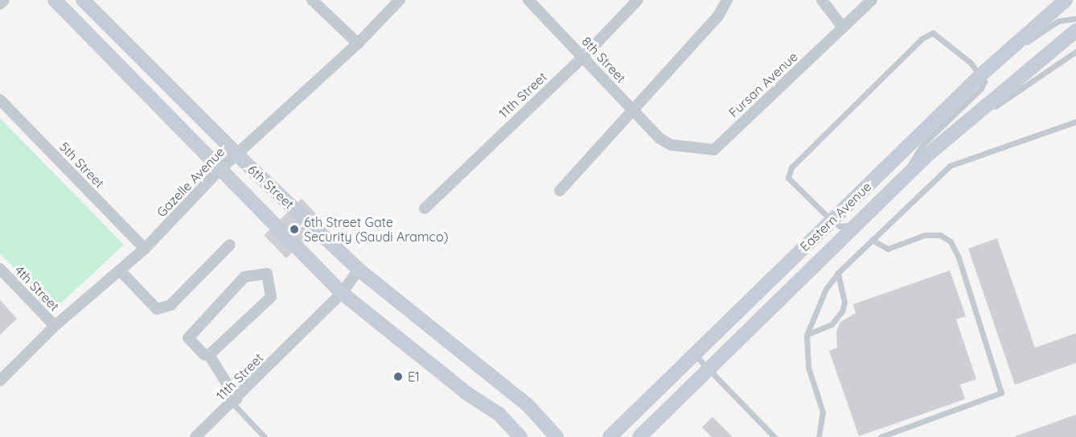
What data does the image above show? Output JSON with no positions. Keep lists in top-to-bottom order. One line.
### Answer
{"streets":{"main road":["6th Street","Eastern Avenue"],"street":["8th Street","Fursan Avenue","11th Street","5th Street","Gazelle Avenue","4th Street"]},"crossings":[["8th Street","Fursan Avenue"],["8th Street","11th Street"],["11th Street","6th Street"],["5th Street","Gazelle Avenue"],["Gazelle Avenue","6th Street"],["Gazelle Avenue","4th Street"]],"places":["6th Street Gate Security (Saudi Aramco)","E1"]}
